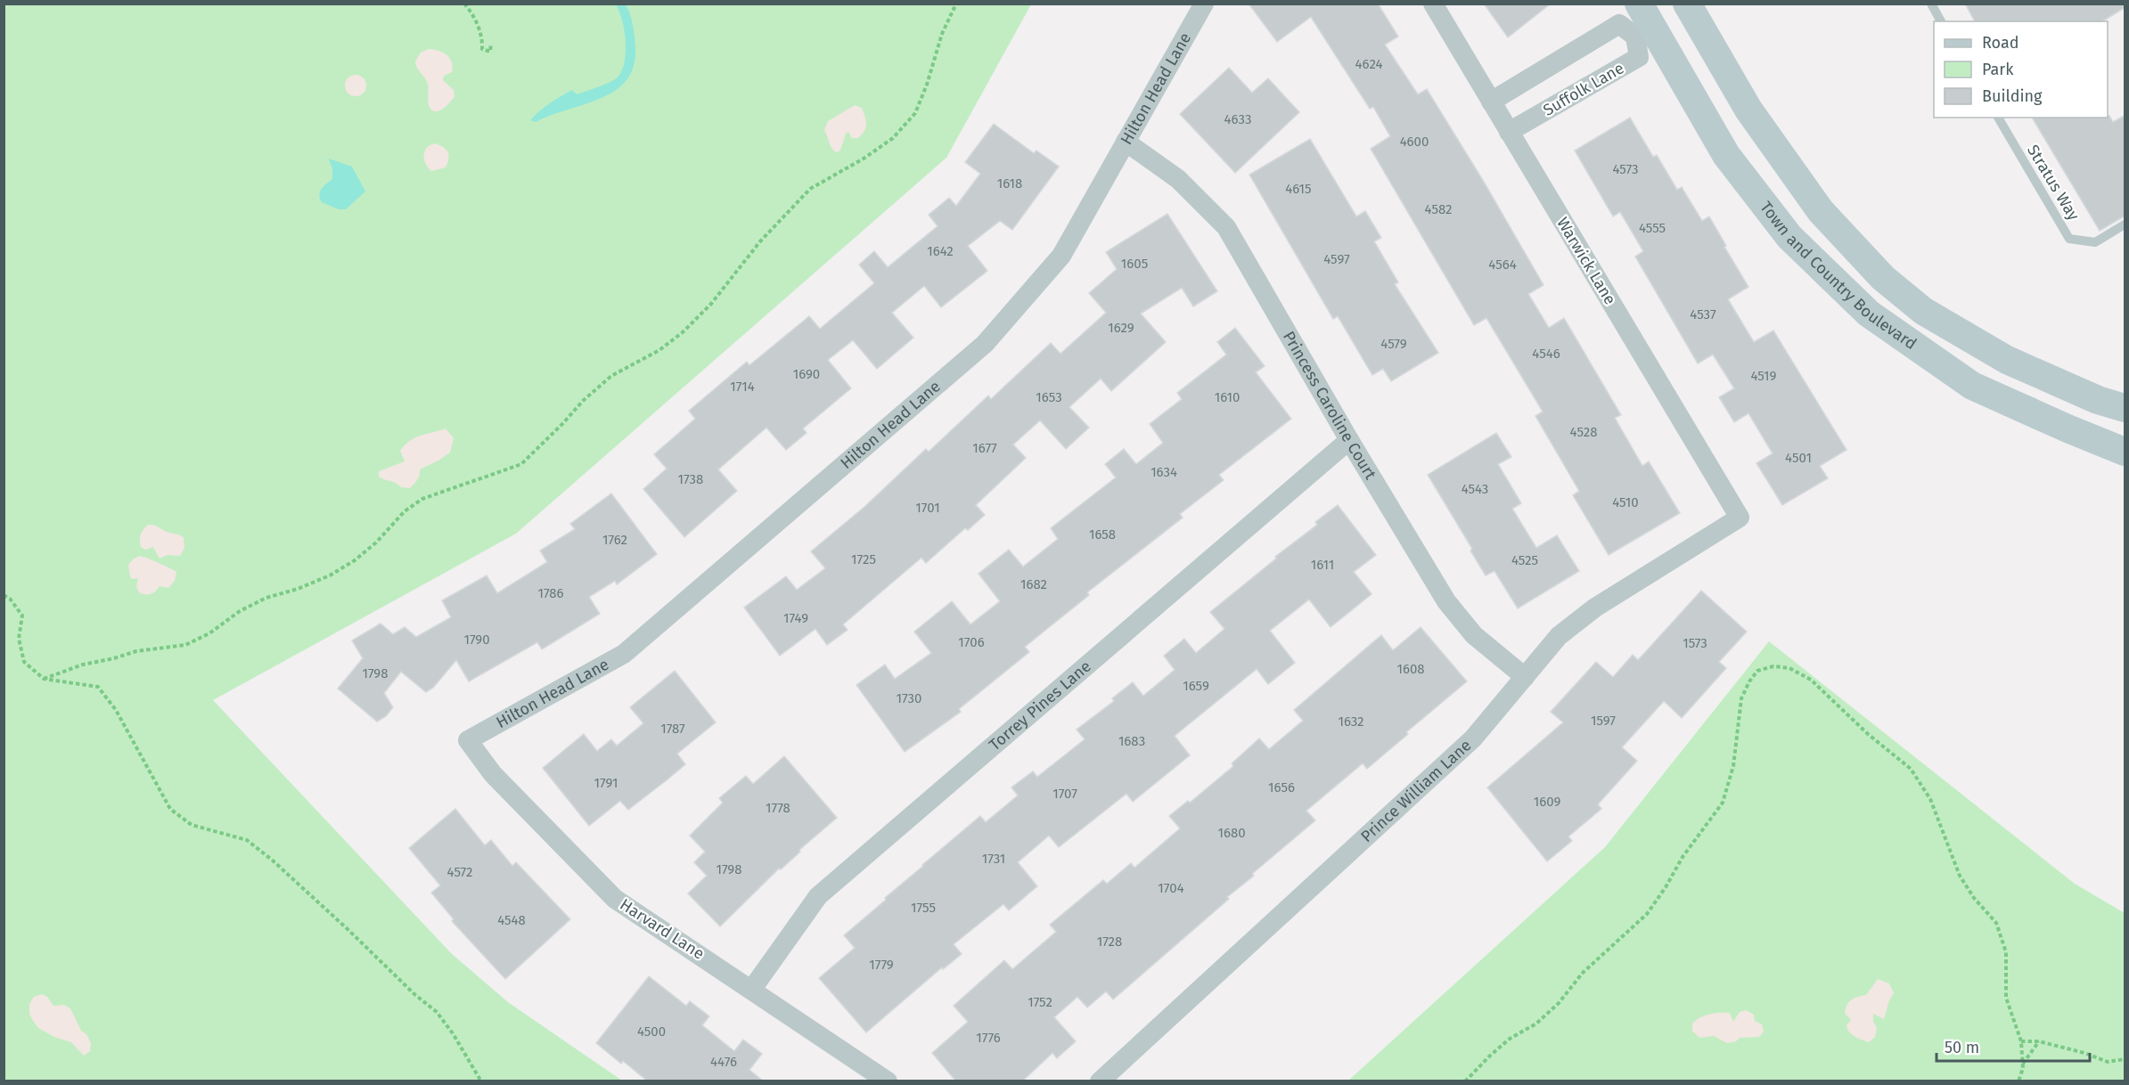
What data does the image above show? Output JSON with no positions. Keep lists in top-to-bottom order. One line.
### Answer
{"streets":{"main road":["Town and Country Boulevard"],"street":["Hilton Head Lane","Suffolk Lane","Warwick Lane","Princess Caroline Court","Torrey Pines Lane","Prince William Lane","Harvard Lane"],"lane":["Stratus Way"]},"crossings":[["Hilton Head Lane","Princess Caroline Court"],["Hilton Head Lane","Harvard Lane"],["Suffolk Lane","Warwick Lane"],["Suffolk Lane","Town and Country Boulevard"],["Warwick Lane","Prince William Lane"],["Princess Caroline Court","Torrey Pines Lane"],["Princess Caroline Court","Prince William Lane"],["Torrey Pines Lane","Harvard Lane"]],"house_numbers":["4624","4633","4600","4573","1618","4615","4582","4555","1642","4597","1605","4564","4537","1629","4579","4546","1690","4519","1714","1653","1610","4528","1677","4501","1634","1738","4543","4510","1701","1658","1762","1725","4525","1611","1682","1786","1749","1790","1706","1573","1608","1798","1659","1730","1597","1632","1787","1683","1791","1656","1707","1609","1778","1680","1731","1798","4572","1704","1755","4548","1728","1779","1752","4500","1776","4476"],"legend":["Road","Park","Building"],"scale_bar":"50 m"}
